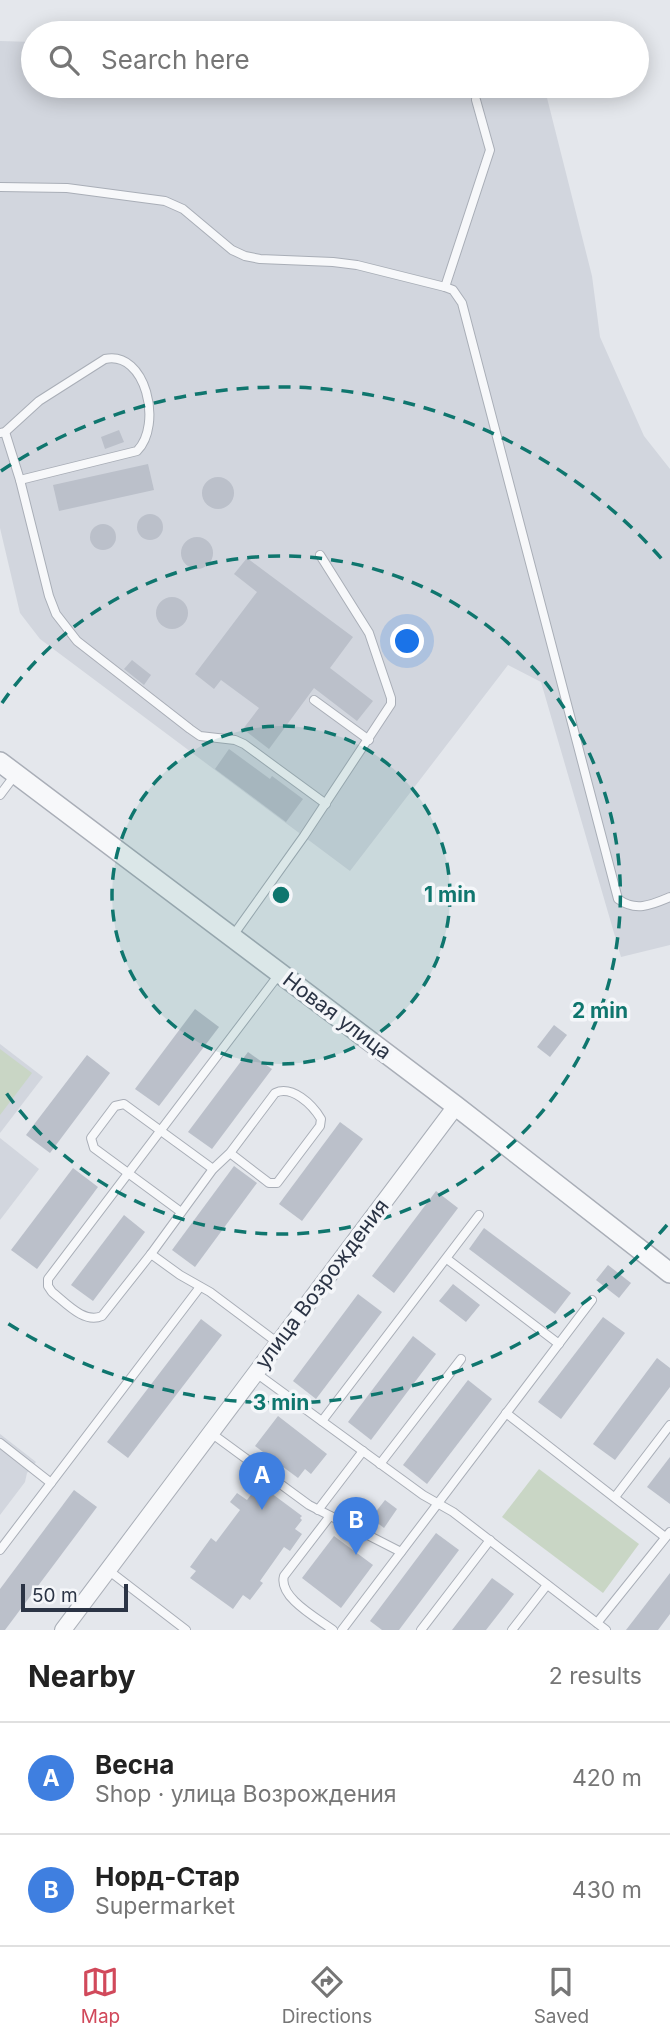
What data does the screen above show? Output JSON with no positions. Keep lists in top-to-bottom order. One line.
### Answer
{"streets":{"street":["Новая улица","улица Возрождения"]},"crossings":[["Новая улица","улица Возрождения"]],"scale_bar":"50 m","page":{"search":"Search here","pins":["A","B"],"scale":"50 m","heading":["Nearby","2 results"],"list":[{"mark":"A","name":"Весна","note":"Shop · улица Возрождения","value":"420 m"},{"mark":"B","name":"Норд-Стар","note":"Supermarket","value":"430 m"}],"nav":["Map","Directions","Saved"]},"rings":["1 min","2 min","3 min"]}
